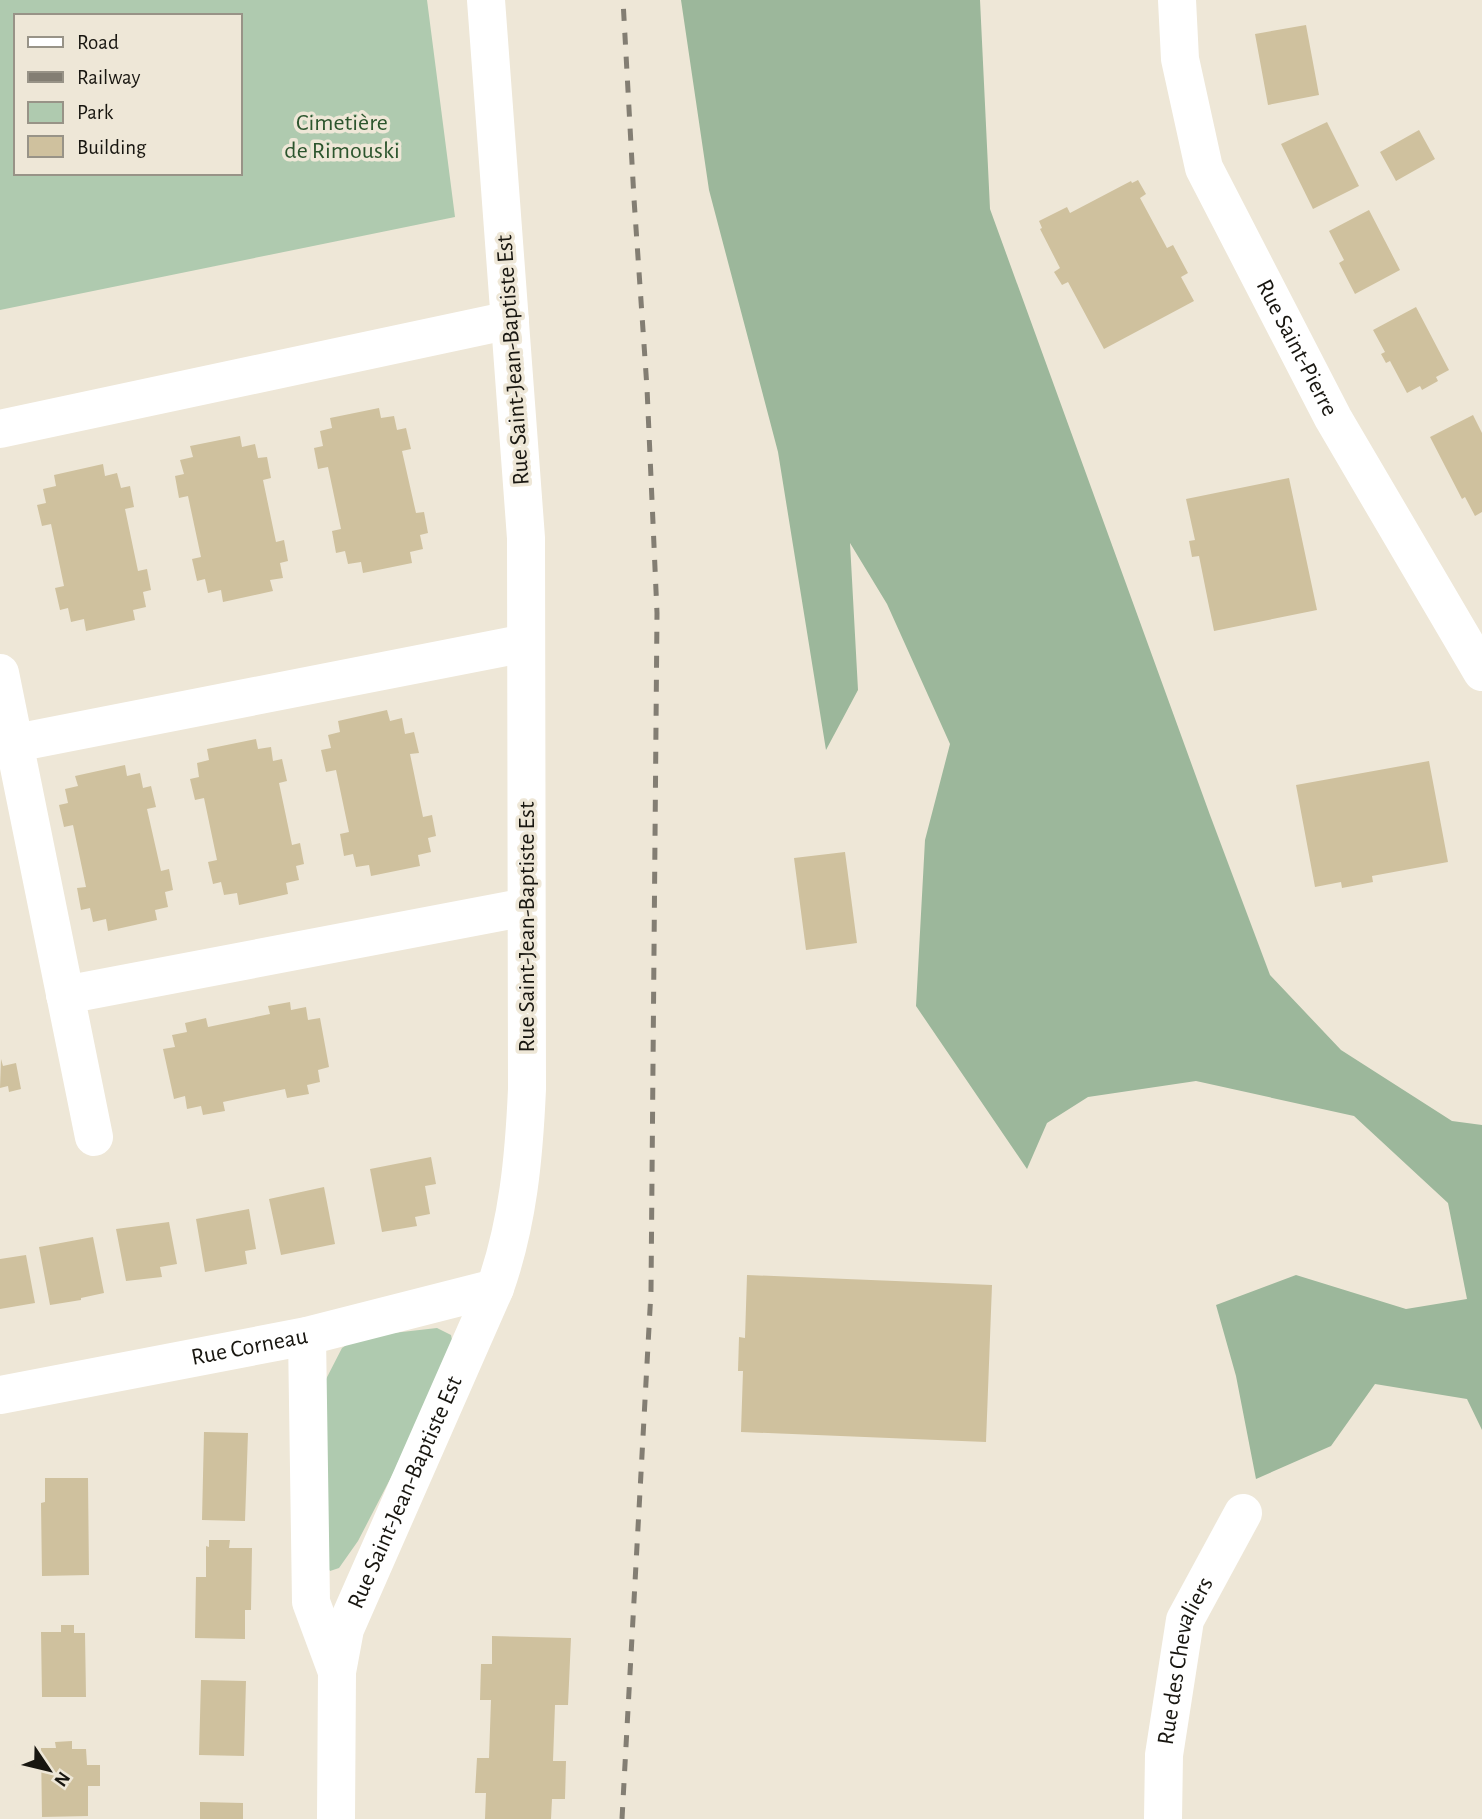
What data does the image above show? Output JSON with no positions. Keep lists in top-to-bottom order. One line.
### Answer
{"streets":{"street":["Rue Saint-Pierre","Rue Saint-Jean-Baptiste Est","Rue Corneau","Rue des Chevaliers"]},"crossings":[["Rue Saint-Jean-Baptiste Est","Rue Corneau"]],"parks":["Cimetière de Rimouski"],"legend":["Road","Railway","Park","Building"],"north":"bottom right"}
